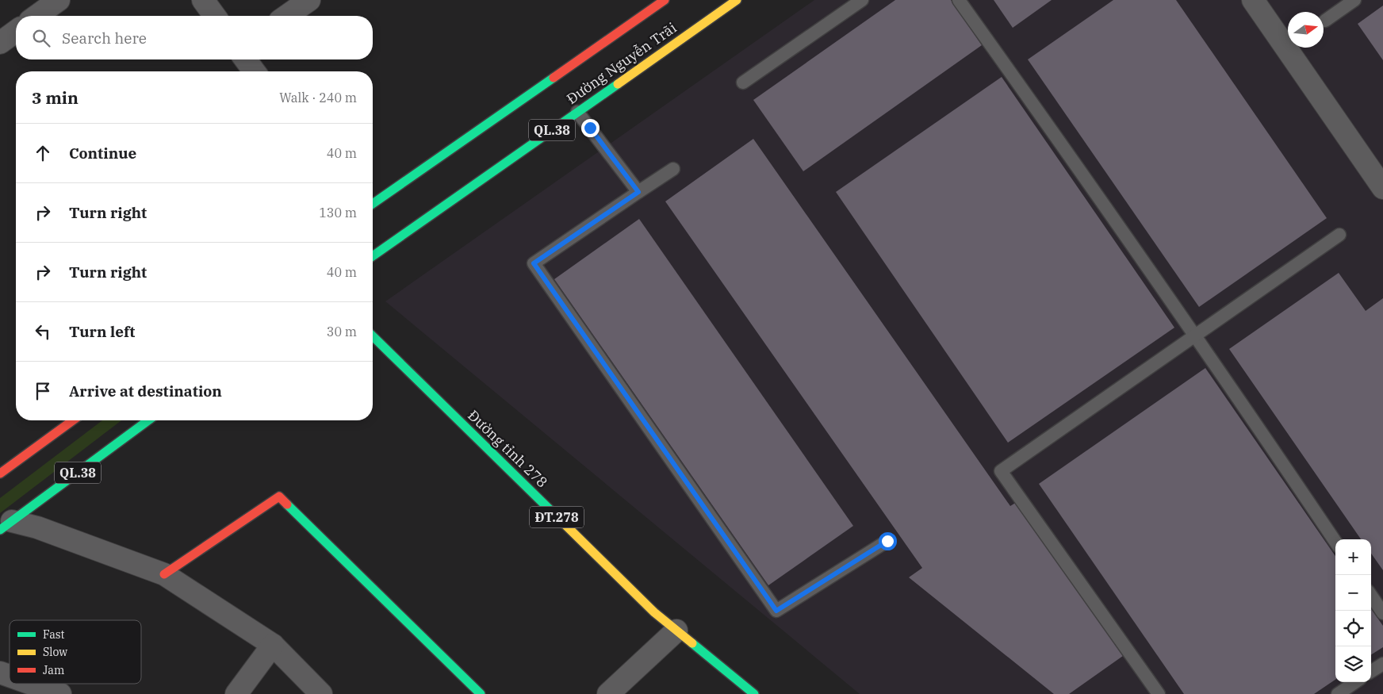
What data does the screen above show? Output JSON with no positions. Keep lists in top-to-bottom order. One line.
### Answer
{"streets":{"main road":["Đường Nguyễn Trãi","QL.38","Đường tỉnh 278","ĐT.278"]},"legend":["Fast","Slow","Jam"],"north":"right","page":{"search":"Search here","heading":["3 min","Walk · 240 m"],"list":[["Continue","40 m"],["Turn right","130 m"],["Turn right","40 m"],["Turn left","30 m"],"Arrive at destination"],"map_buttons":["+","−"]}}
